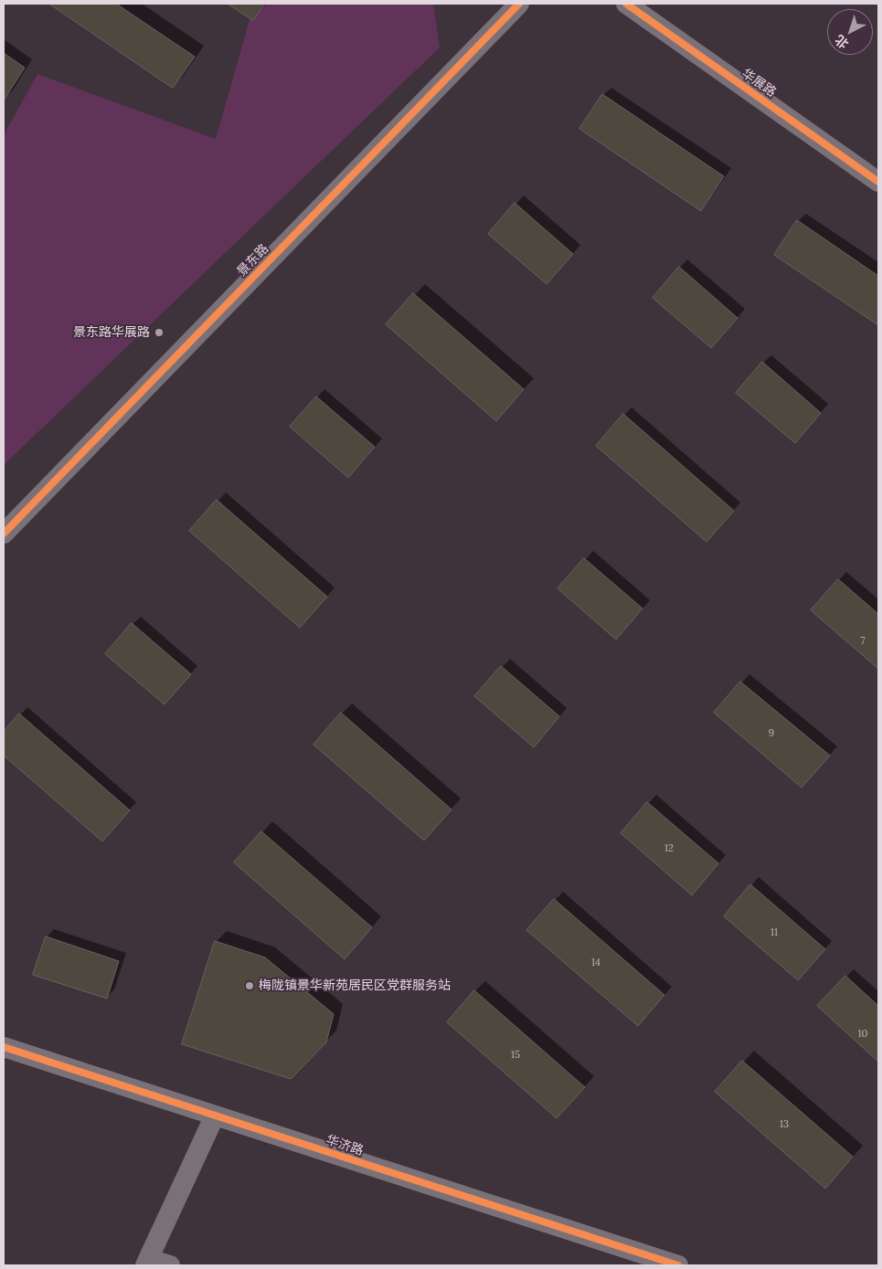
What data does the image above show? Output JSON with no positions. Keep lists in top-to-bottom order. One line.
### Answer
{"streets":{"street":["华展路","景东路","华济路"]},"places":["景东路华展路","梅陇镇景华新苑居民区党群服务站"],"house_numbers":["7","9","12","11","14","10","15","13"],"north":"bottom left"}
